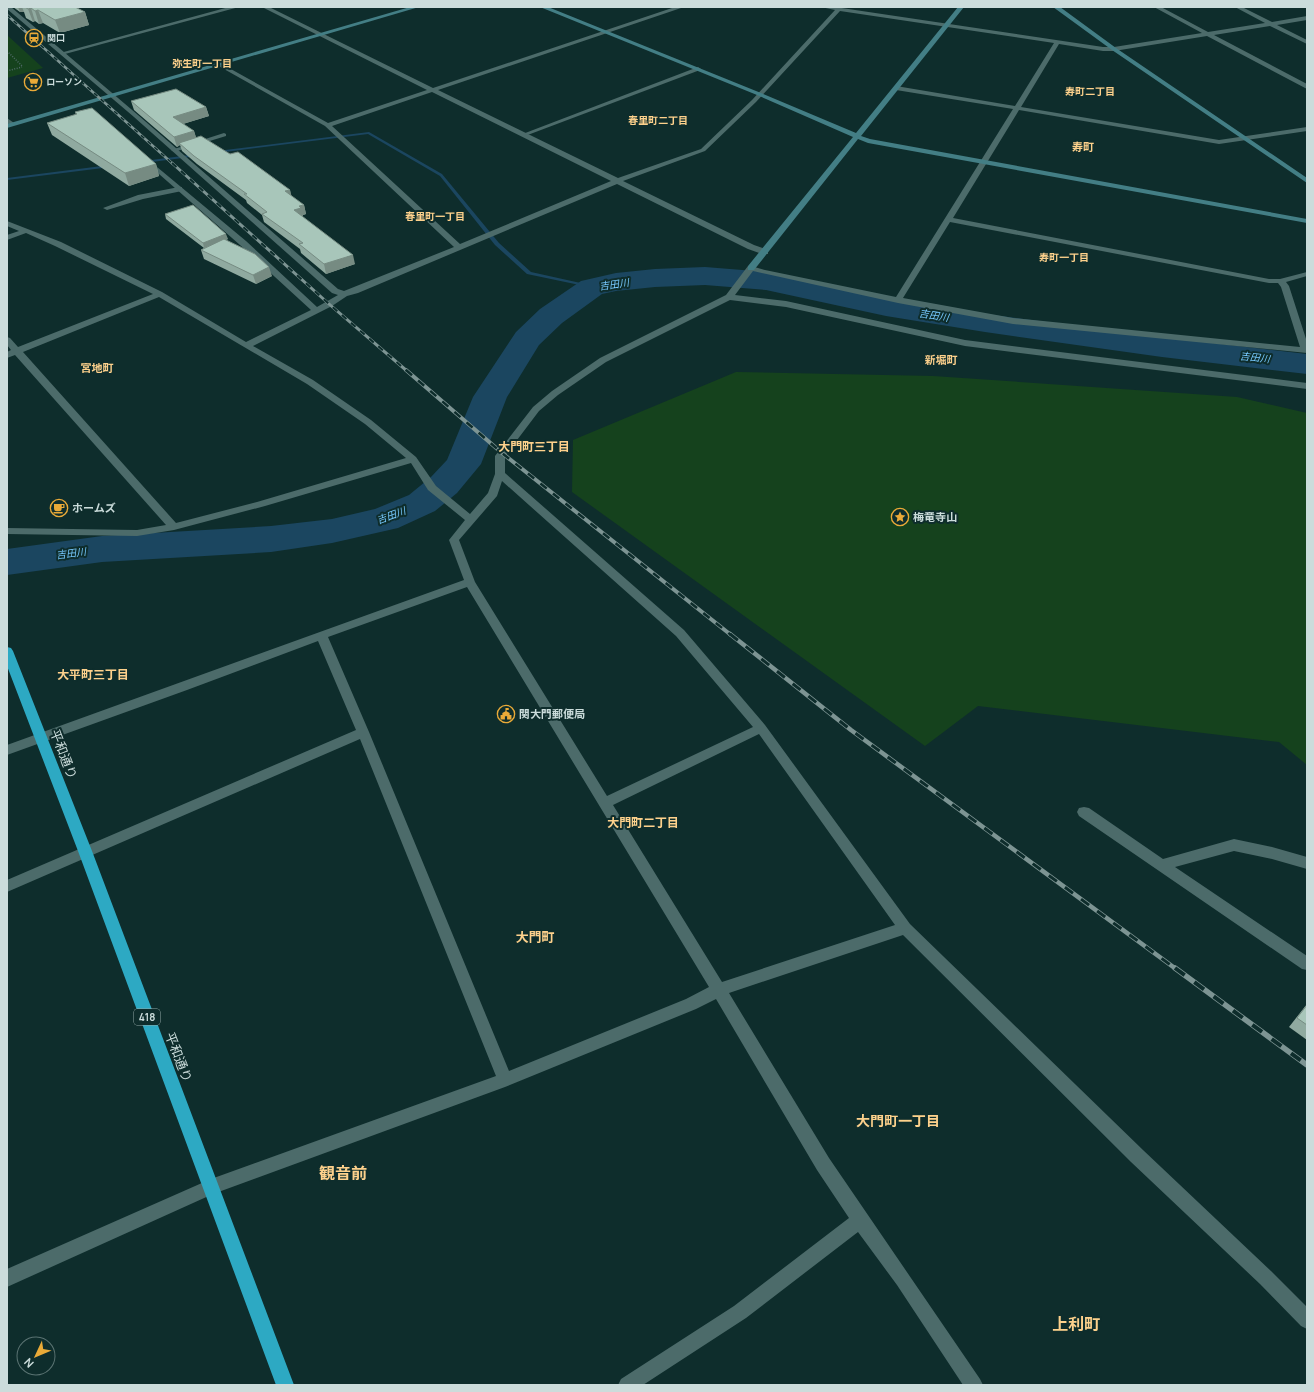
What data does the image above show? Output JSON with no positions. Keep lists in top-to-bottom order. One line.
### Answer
{"streets":{"highway":["平和通り","418"]},"districts":["弥生町一丁目","寿町二丁目","春里町二丁目","寿町","春里町一丁目","寿町一丁目","新堀町","宮地町","大門町三丁目","大平町三丁目","大門町二丁目","大門町","大門町一丁目","観音前","上利町"],"water":["吉田川"],"places":{"station":["関口"],"supermarket":["ローソン"],"cafe":["ホームズ"],"place":["梅竜寺山"],"public building":["関大門郵便局"]},"north":"bottom left"}
